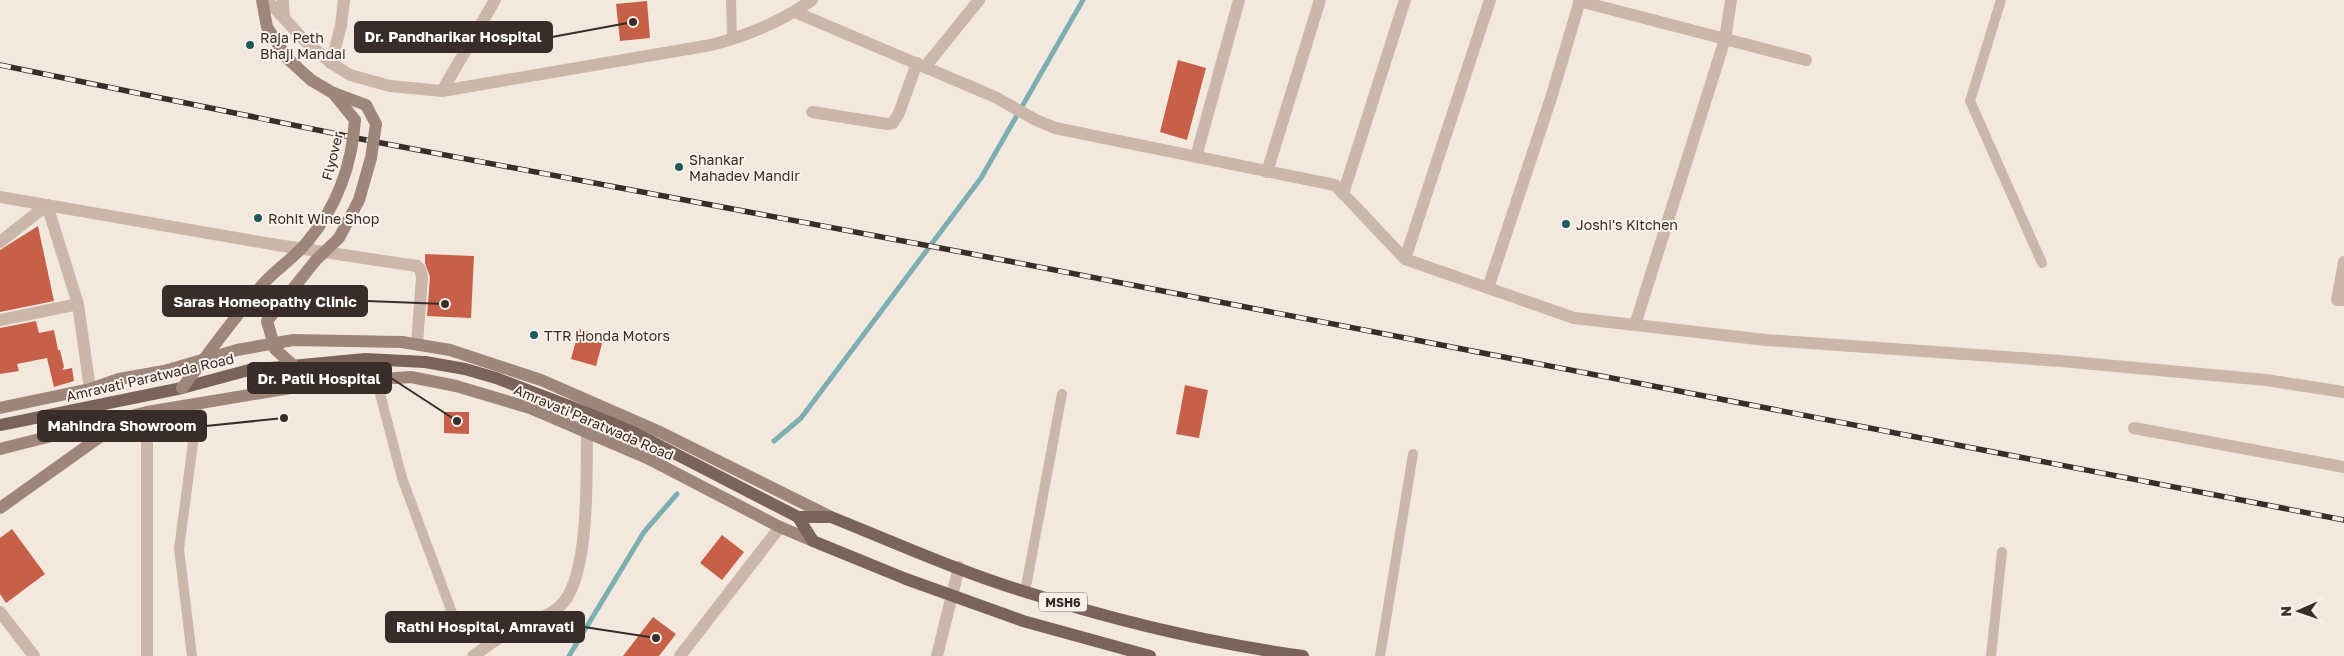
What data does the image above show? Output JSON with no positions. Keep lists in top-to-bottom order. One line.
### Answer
{"streets":{"main road":["Flyover","Amravati Paratwada Road","MSH6"]},"crossings":[["Flyover","Amravati Paratwada Road"],["Amravati Paratwada Road","MSH6"]],"places":["Dr. Pandharikar Hospital","Raja Peth Bhaji Mandai","Shankar Mahadev Mandir","Rohit Wine Shop","Joshi's Kitchen","Saras Homeopathy Clinic","TTR Honda Motors","Mahindra Showroom","Dr. Patil Hospital","Rathi Hospital, Amravati"],"north":"left"}
